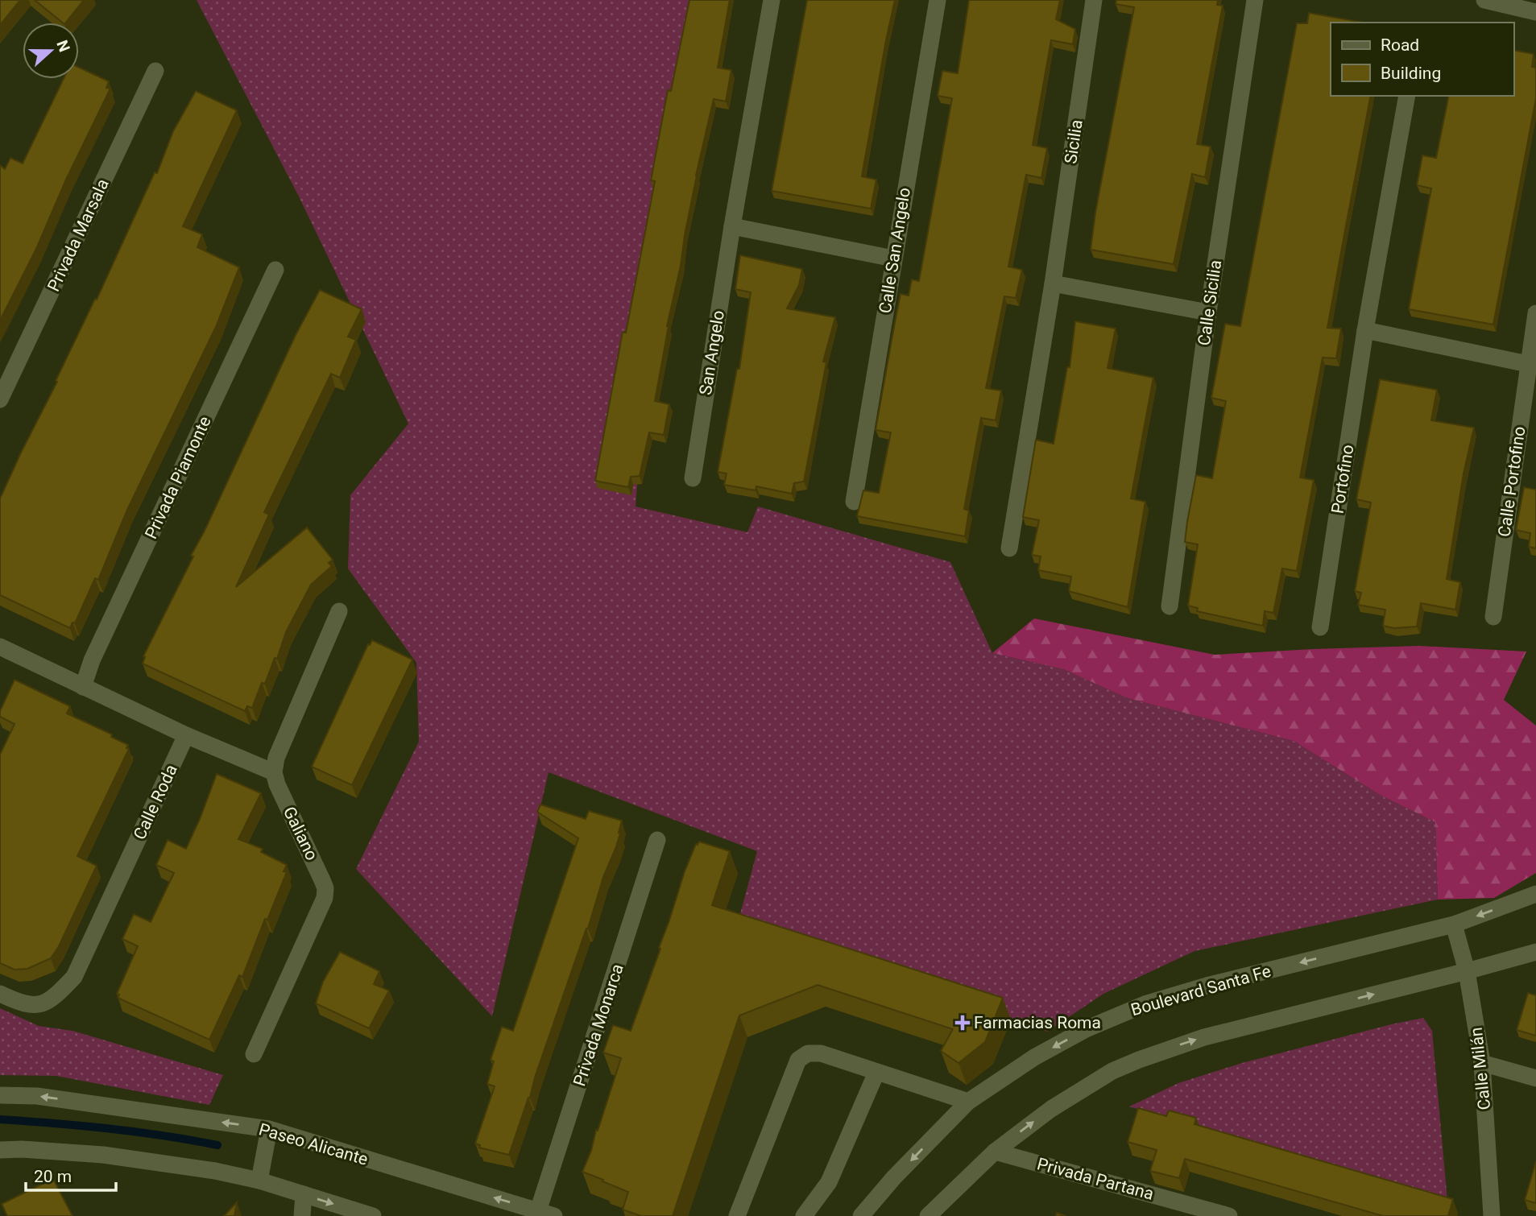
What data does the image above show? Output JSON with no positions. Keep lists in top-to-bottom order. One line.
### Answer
{"streets":{"street":["Sicilia","Privada Marsala","Calle San Angelo","Calle Sicilia","San Angelo","Privada Piamonte","Portofino","Calle Portofino","Calle Roda","Galiano","Boulevard Santa Fe","Privada Monarca","Calle Milán","Paseo Alicante","Privada Partana"]},"crossings":[["Boulevard Santa Fe","Calle Milán"],["Privada Monarca","Paseo Alicante"]],"places":{"health":["Farmacias Roma"]},"legend":["Road","Building"],"scale_bar":"20 m","north":"right"}
